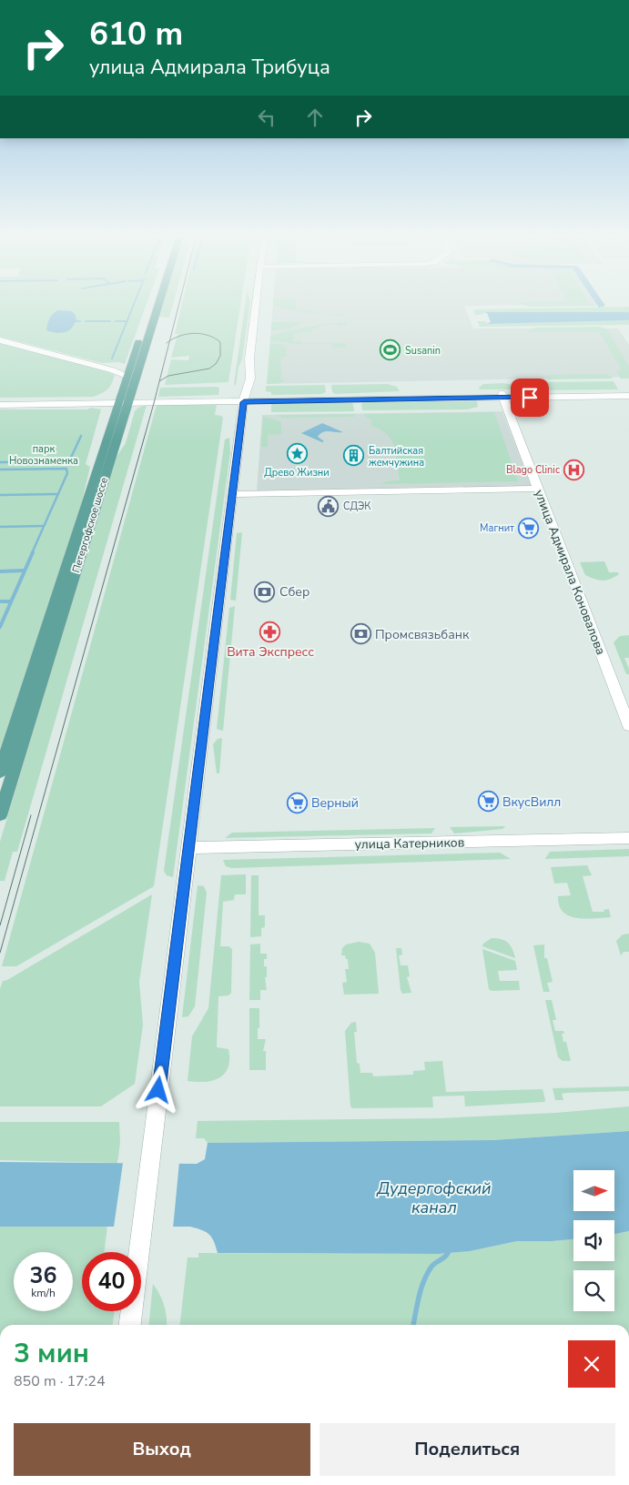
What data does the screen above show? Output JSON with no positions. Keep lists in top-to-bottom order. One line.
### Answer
{"streets":{"main road":["Петергофское шоссе"],"street":["улица Адмирала Коновалова","улица Катерников"]},"water":["Дудергофский канал"],"parks":["парк Новознаменка"],"places":{"sports":["Susanin"],"place":["Древо Жизни"],"building":["Балтийская жемчужина"],"hospital":["Blago Clinic"],"public building":["СДЭК"],"supermarket":["Магнит","ВкусВилл","Верный"],"bank":["Сбер","Промсвязьбанк"],"pharmacy":["Вита Экспресс"]},"north":"right","page":{"turn":["610 m","улица Адмирала Трибуца"],"speed":"36 km/h","limit":"40","heading":["3 мин","850 m · 17:24"],"buttons":["Выход","Поделиться"]}}
